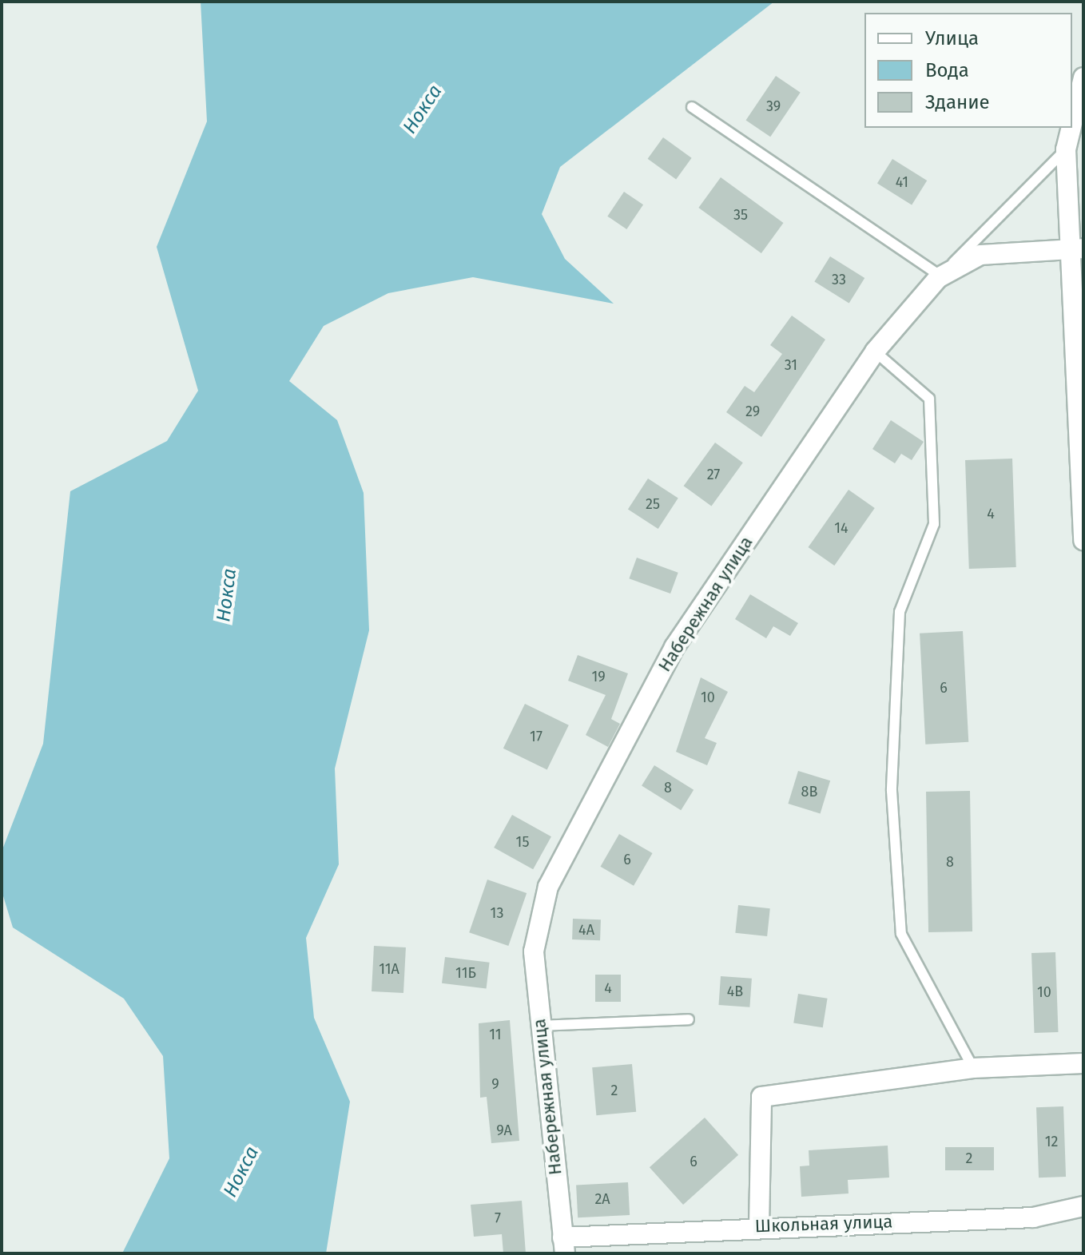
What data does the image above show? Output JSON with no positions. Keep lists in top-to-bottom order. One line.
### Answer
{"streets":{"street":["Набережная улица","Школьная улица"]},"crossings":[["Набережная улица","Школьная улица"]],"water":["Нокса"],"house_numbers":["39","41","35","33","31","29","27","25","4","14","19","6","10","17","8","8В","15","6","8","13","4А","11А","11Б","4","4В","10","11","9","2","9А","12","2","6","2А","7"],"legend":["Улица","Вода","Здание"]}
